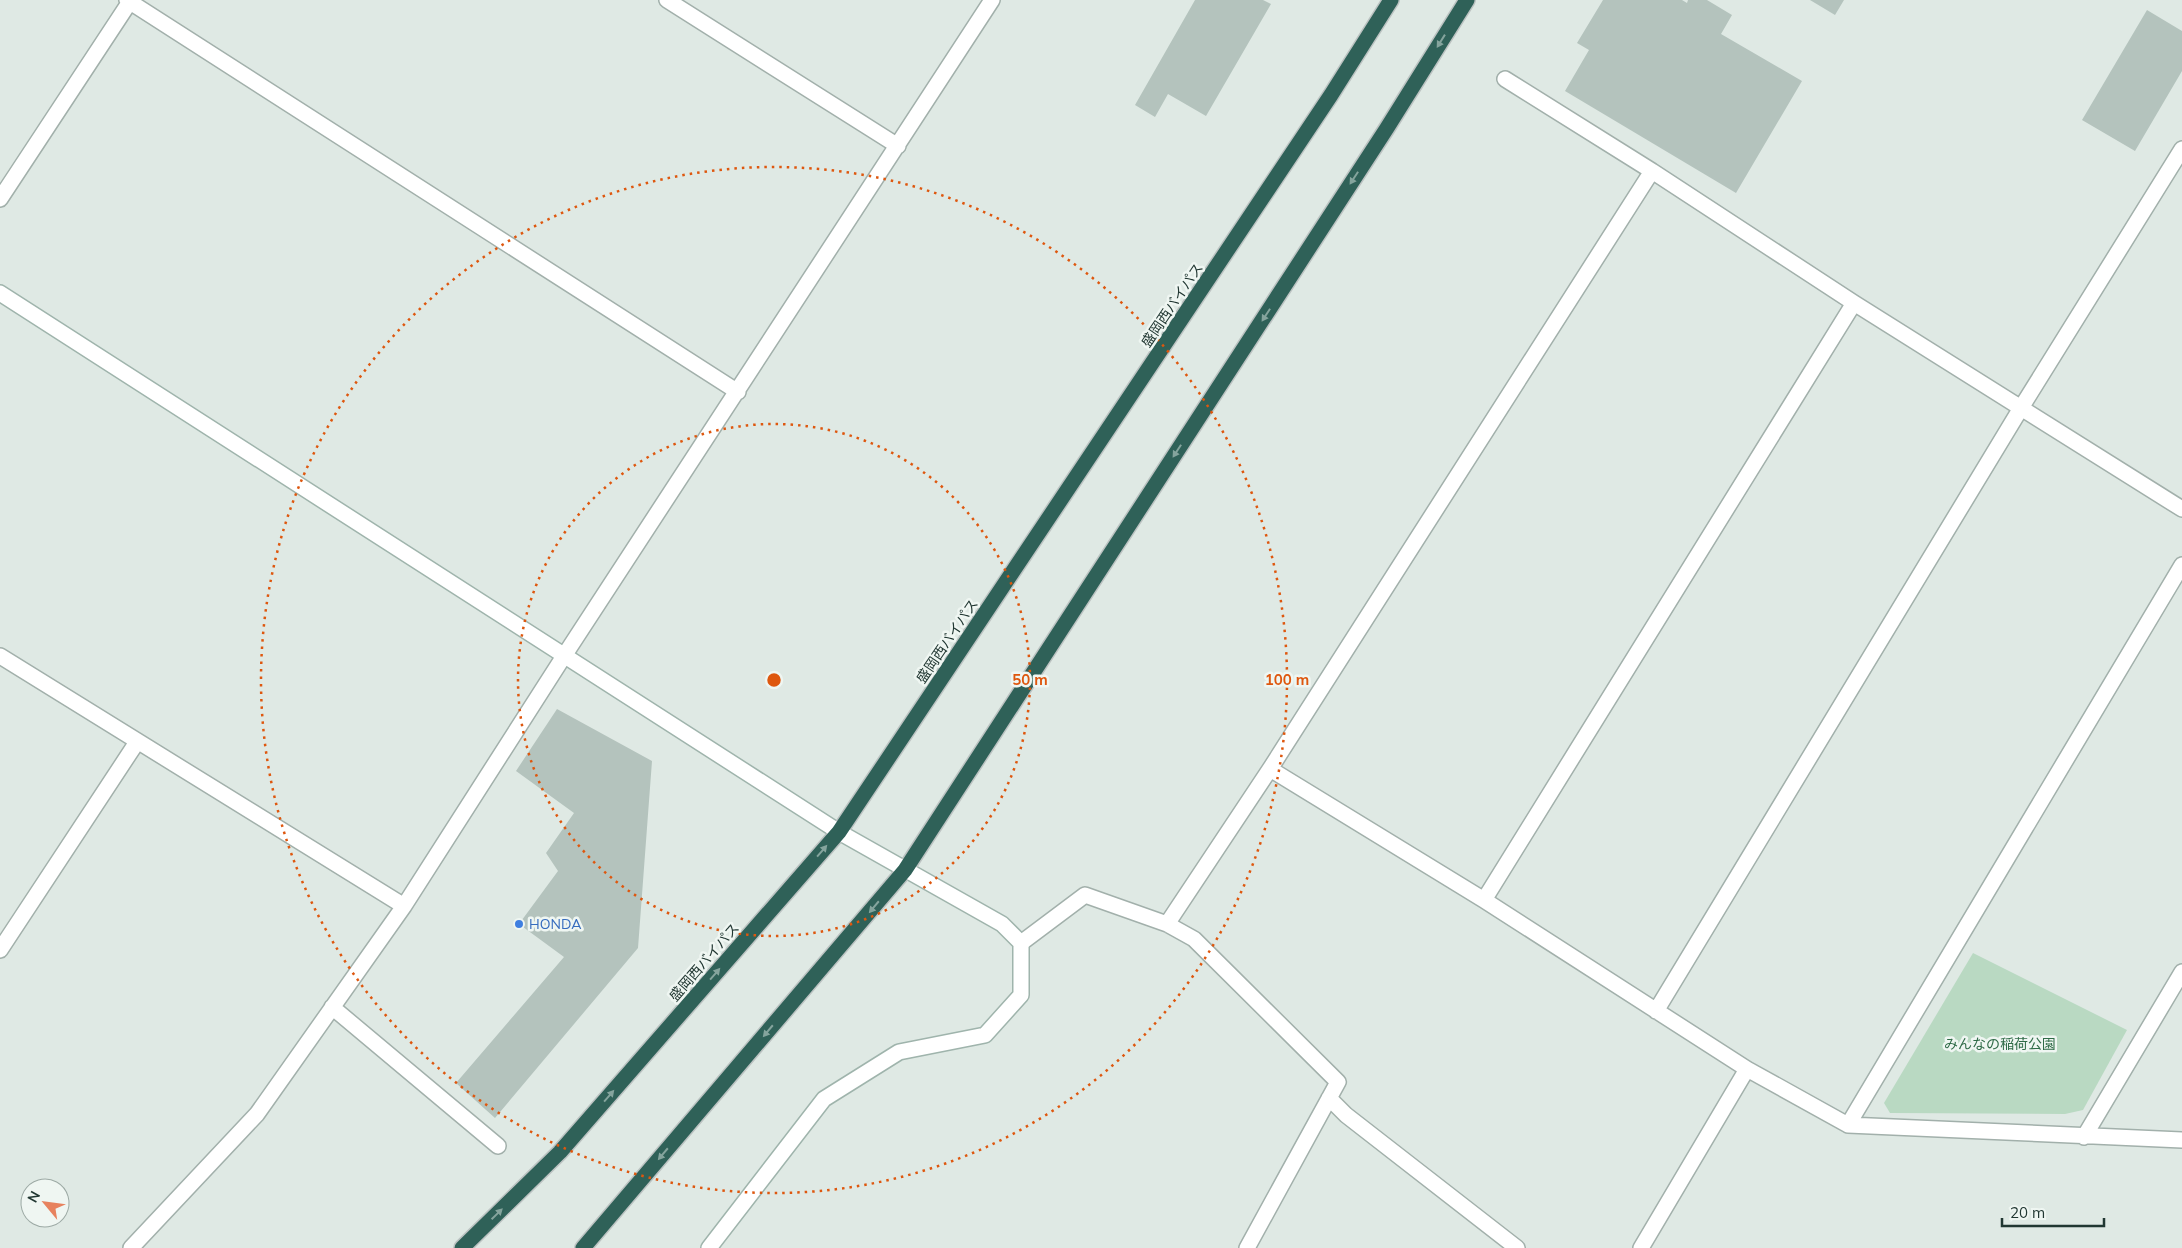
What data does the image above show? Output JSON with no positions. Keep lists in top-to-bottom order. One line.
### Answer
{"streets":{"highway":["盛岡西バイパス"]},"parks":["みんなの稲荷公園"],"places":["HONDA"],"scale_bar":"20 m","north":"top left","rings":["50 m","100 m"]}
